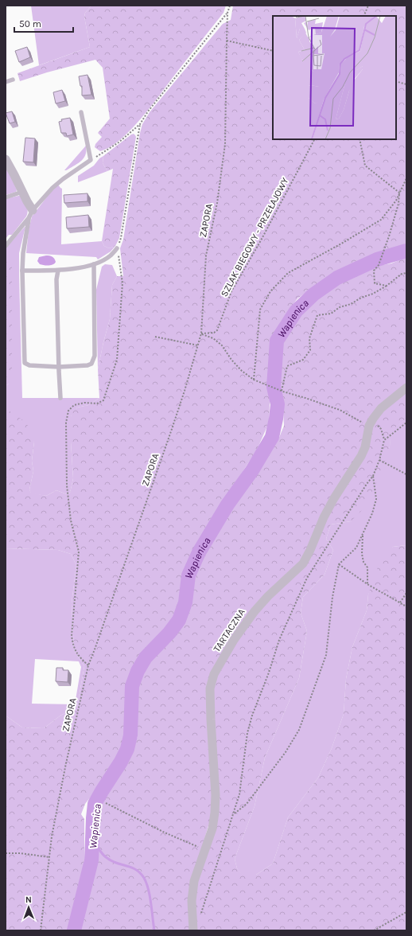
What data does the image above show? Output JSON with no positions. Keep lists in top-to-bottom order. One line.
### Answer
{"streets":{"street":["TARTACZNA"],"path":["ZAPORA","SZLAK BIEGOWY - PRZEŁAJOWY"]},"crossings":[["ZAPORA","SZLAK BIEGOWY - PRZEŁAJOWY"]],"water":["Wapienica"],"scale_bar":"50 m","north":"top"}
